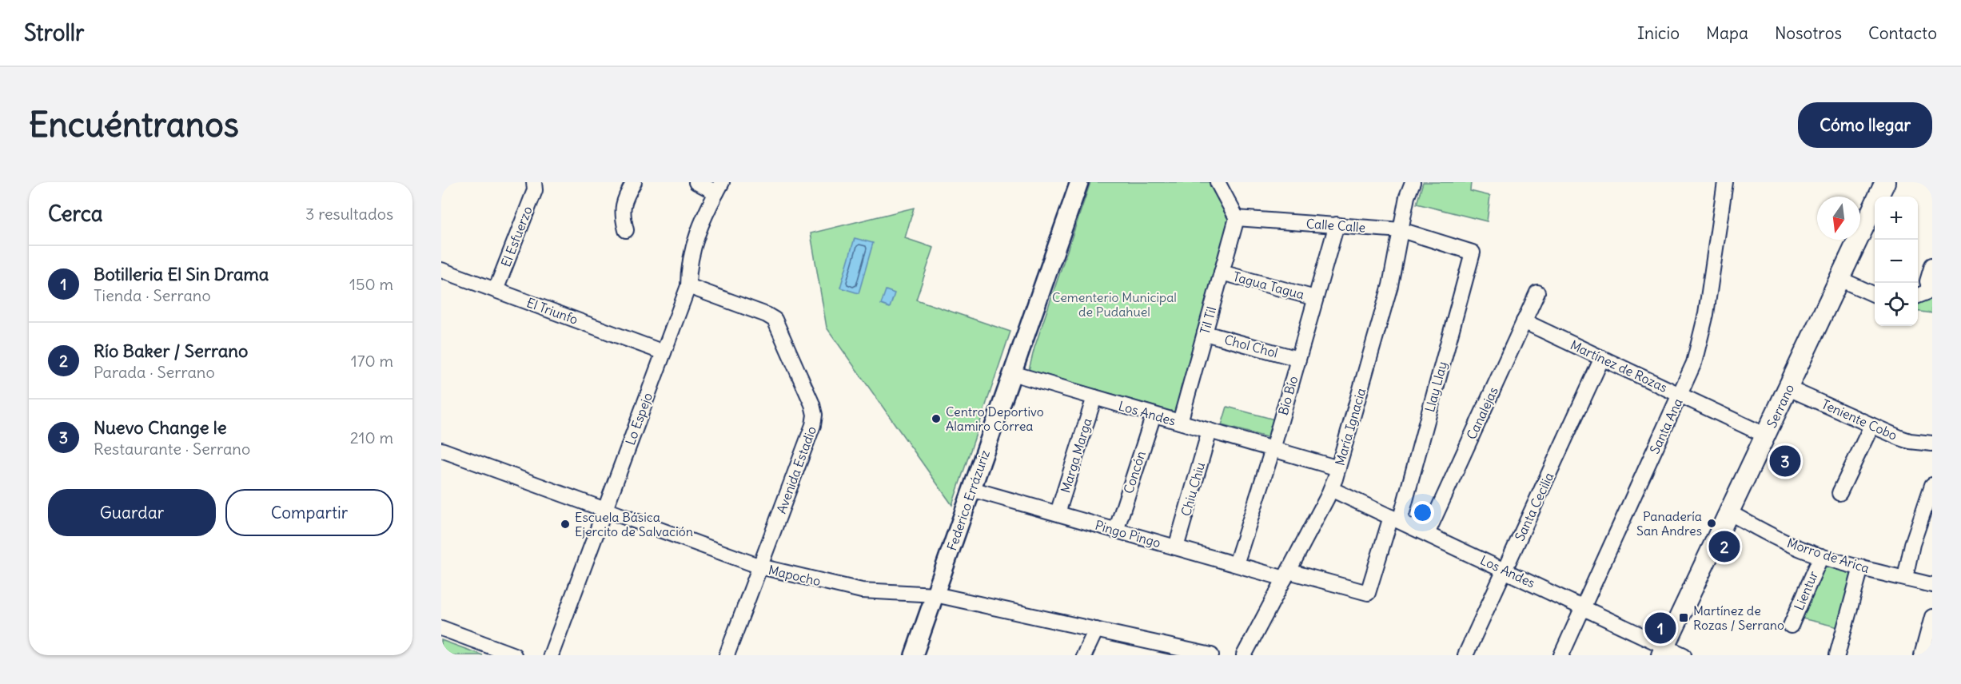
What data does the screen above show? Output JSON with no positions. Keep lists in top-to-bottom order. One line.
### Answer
{"streets":{"main road":["Serrano"],"street":["Calle Calle","El Esfuerzo","Tagua Tagua","El Triunfo","Til Til","Chol Chol","Martínez de Rozas","Llay Llay","Bío Bío","Los Andes","Canalejas","Lo Espejo","Teniente Cobo","Santa Ana","María Ignacia","Marga Marga","Avenida Estadio","Concón","Chiu Chiu","Federico Errázuriz","Santa Cecilia","Pingo Pingo","Morro de Arica","Mapocho","Lientur"]},"crossings":[["Calle Calle","Til Til"],["Calle Calle","Llay Llay"],["Calle Calle","Bío Bío"],["Calle Calle","María Ignacia"],["El Esfuerzo","El Triunfo"],["Tagua Tagua","Til Til"],["Tagua Tagua","Bío Bío"],["El Triunfo","Lo Espejo"],["Til Til","Chol Chol"],["Til Til","Los Andes"],["Chol Chol","Bío Bío"],["Martínez de Rozas","Serrano"],["Martínez de Rozas","Canalejas"],["Martínez de Rozas","Santa Ana"],["Martínez de Rozas","Santa Cecilia"],["Llay Llay","Los Andes"],["Llay Llay","Pingo Pingo"],["Bío Bío","Los Andes"],["Bío Bío","Pingo Pingo"],["Serrano","Los Andes"],["Serrano","Teniente Cobo"],["Serrano","Morro de Arica"],["Los Andes","Canalejas"],["Los Andes","Santa Ana"],["Los Andes","María Ignacia"],["Los Andes","Marga Marga"],["Los Andes","Concón"],["Los Andes","Chiu Chiu"],["Los Andes","Federico Errázuriz"],["Los Andes","Santa Cecilia"],["Lo Espejo","Avenida Estadio"],["Lo Espejo","Mapocho"],["María Ignacia","Pingo Pingo"],["Marga Marga","Pingo Pingo"],["Avenida Estadio","Mapocho"],["Concón","Pingo Pingo"],["Chiu Chiu","Pingo Pingo"],["Federico Errázuriz","Pingo Pingo"],["Federico Errázuriz","Mapocho"],["Morro de Arica","Lientur"]],"parks":["Cementerio Municipal de Pudahuel"],"places":{"other":["Centro Deportivo Alamiro Correa","Panadería San Andres","Escuela Básica Ejercito de Salvación"],"transit":["Martínez de Rozas / Serrano"]},"north":"bottom","page":{"header":"Strollr","nav":["Inicio","Mapa","Nosotros","Contacto"],"buttons":["Cómo llegar",["Guardar","Compartir"]],"title":"Encuéntranos","heading":["Cerca","3 resultados"],"map_buttons":["+","−"],"list":[{"mark":"1","name":"Botilleria El Sin Drama","note":"Tienda · Serrano","value":"150 m"},{"mark":"2","name":"Río Baker / Serrano","note":"Parada · Serrano","value":"170 m"},{"mark":"3","name":"Nuevo Change le","note":"Restaurante · Serrano","value":"210 m"}],"pins":["3","2","1"]}}
